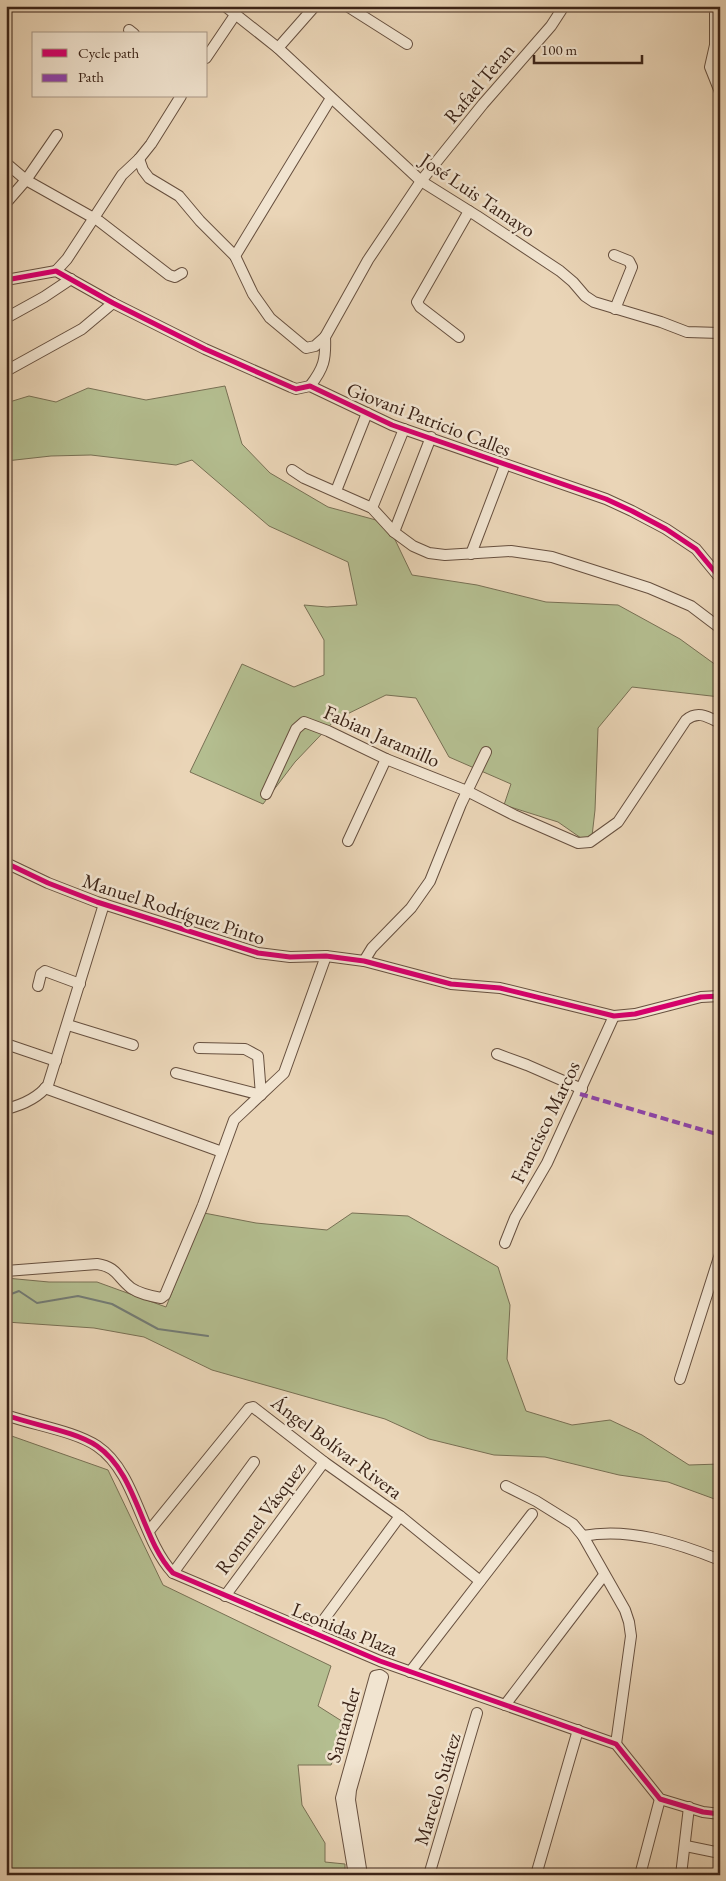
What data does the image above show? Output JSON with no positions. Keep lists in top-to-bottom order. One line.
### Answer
{"streets":{"street":["Rafael Teran","José Luis Tamayo","Giovani Patricio Calles","Fabian Jaramillo","Manuel Rodríguez Pinto","Francisco Marcos","Ángel Bolívar Rivera","Rommel Vásquez","Leonidas Plaza","Santander","Marcelo Suárez"]},"crossings":[["Rafael Teran","José Luis Tamayo"],["Manuel Rodríguez Pinto","Francisco Marcos"],["Ángel Bolívar Rivera","Rommel Vásquez"],["Rommel Vásquez","Leonidas Plaza"]],"legend":["Cycle path","Path"],"scale_bar":"100 m"}
